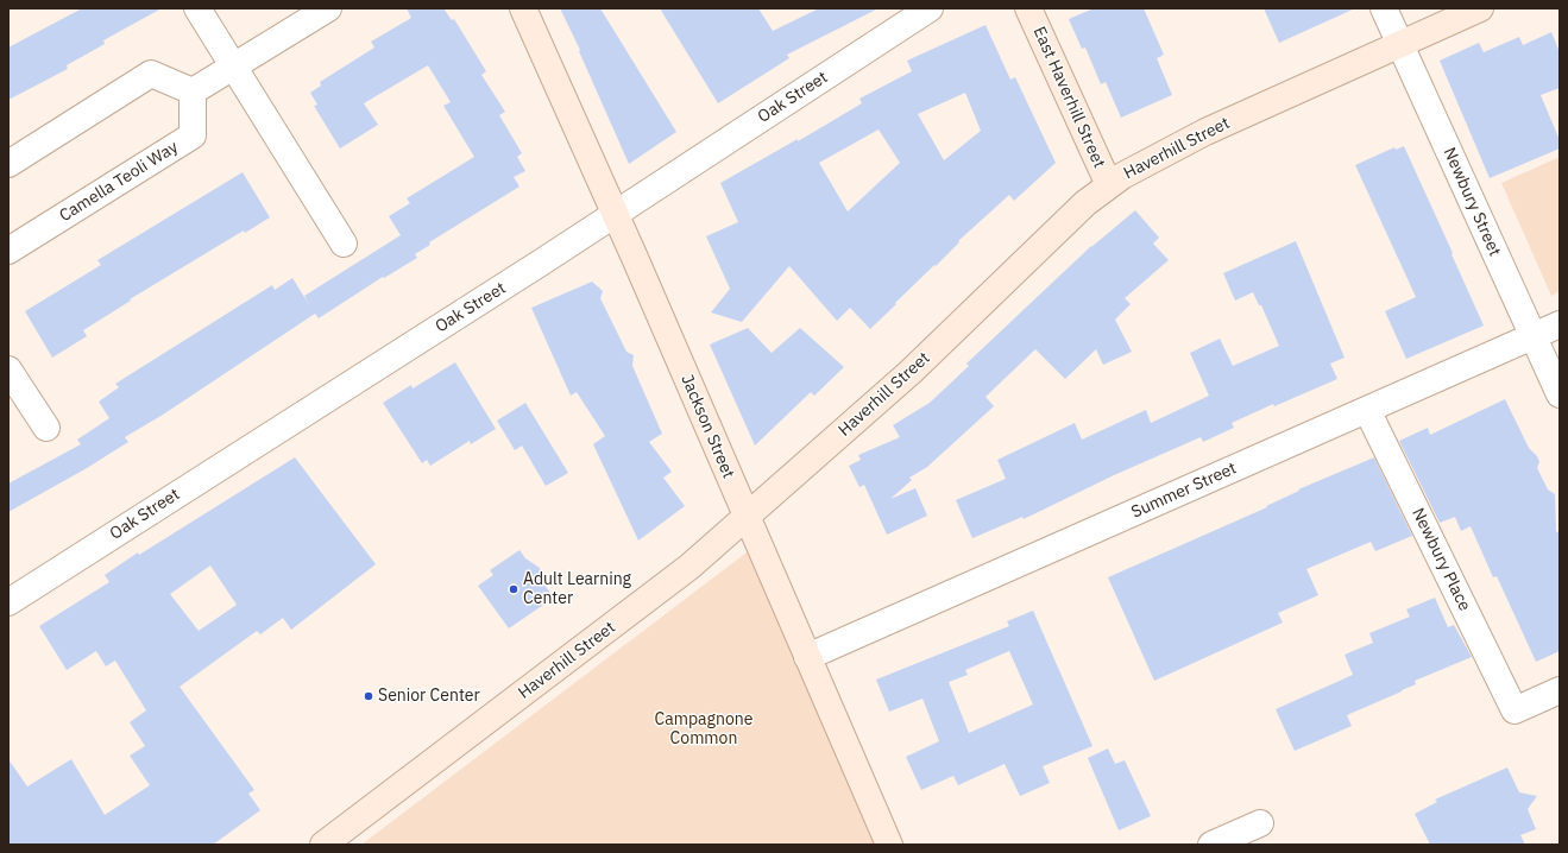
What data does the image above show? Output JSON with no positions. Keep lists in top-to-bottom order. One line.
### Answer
{"streets":{"main road":["East Haverhill Street","Haverhill Street","Jackson Street"],"street":["Oak Street","Camella Teoli Way","Newbury Street","Summer Street","Newbury Place"]},"crossings":[["Oak Street","Jackson Street"],["East Haverhill Street","Haverhill Street"],["Haverhill Street","Newbury Street"],["Haverhill Street","Jackson Street"],["Newbury Street","Summer Street"],["Jackson Street","Summer Street"],["Summer Street","Newbury Place"]],"parks":["Campagnone Common"],"places":["Adult Learning Center","Senior Center"]}
